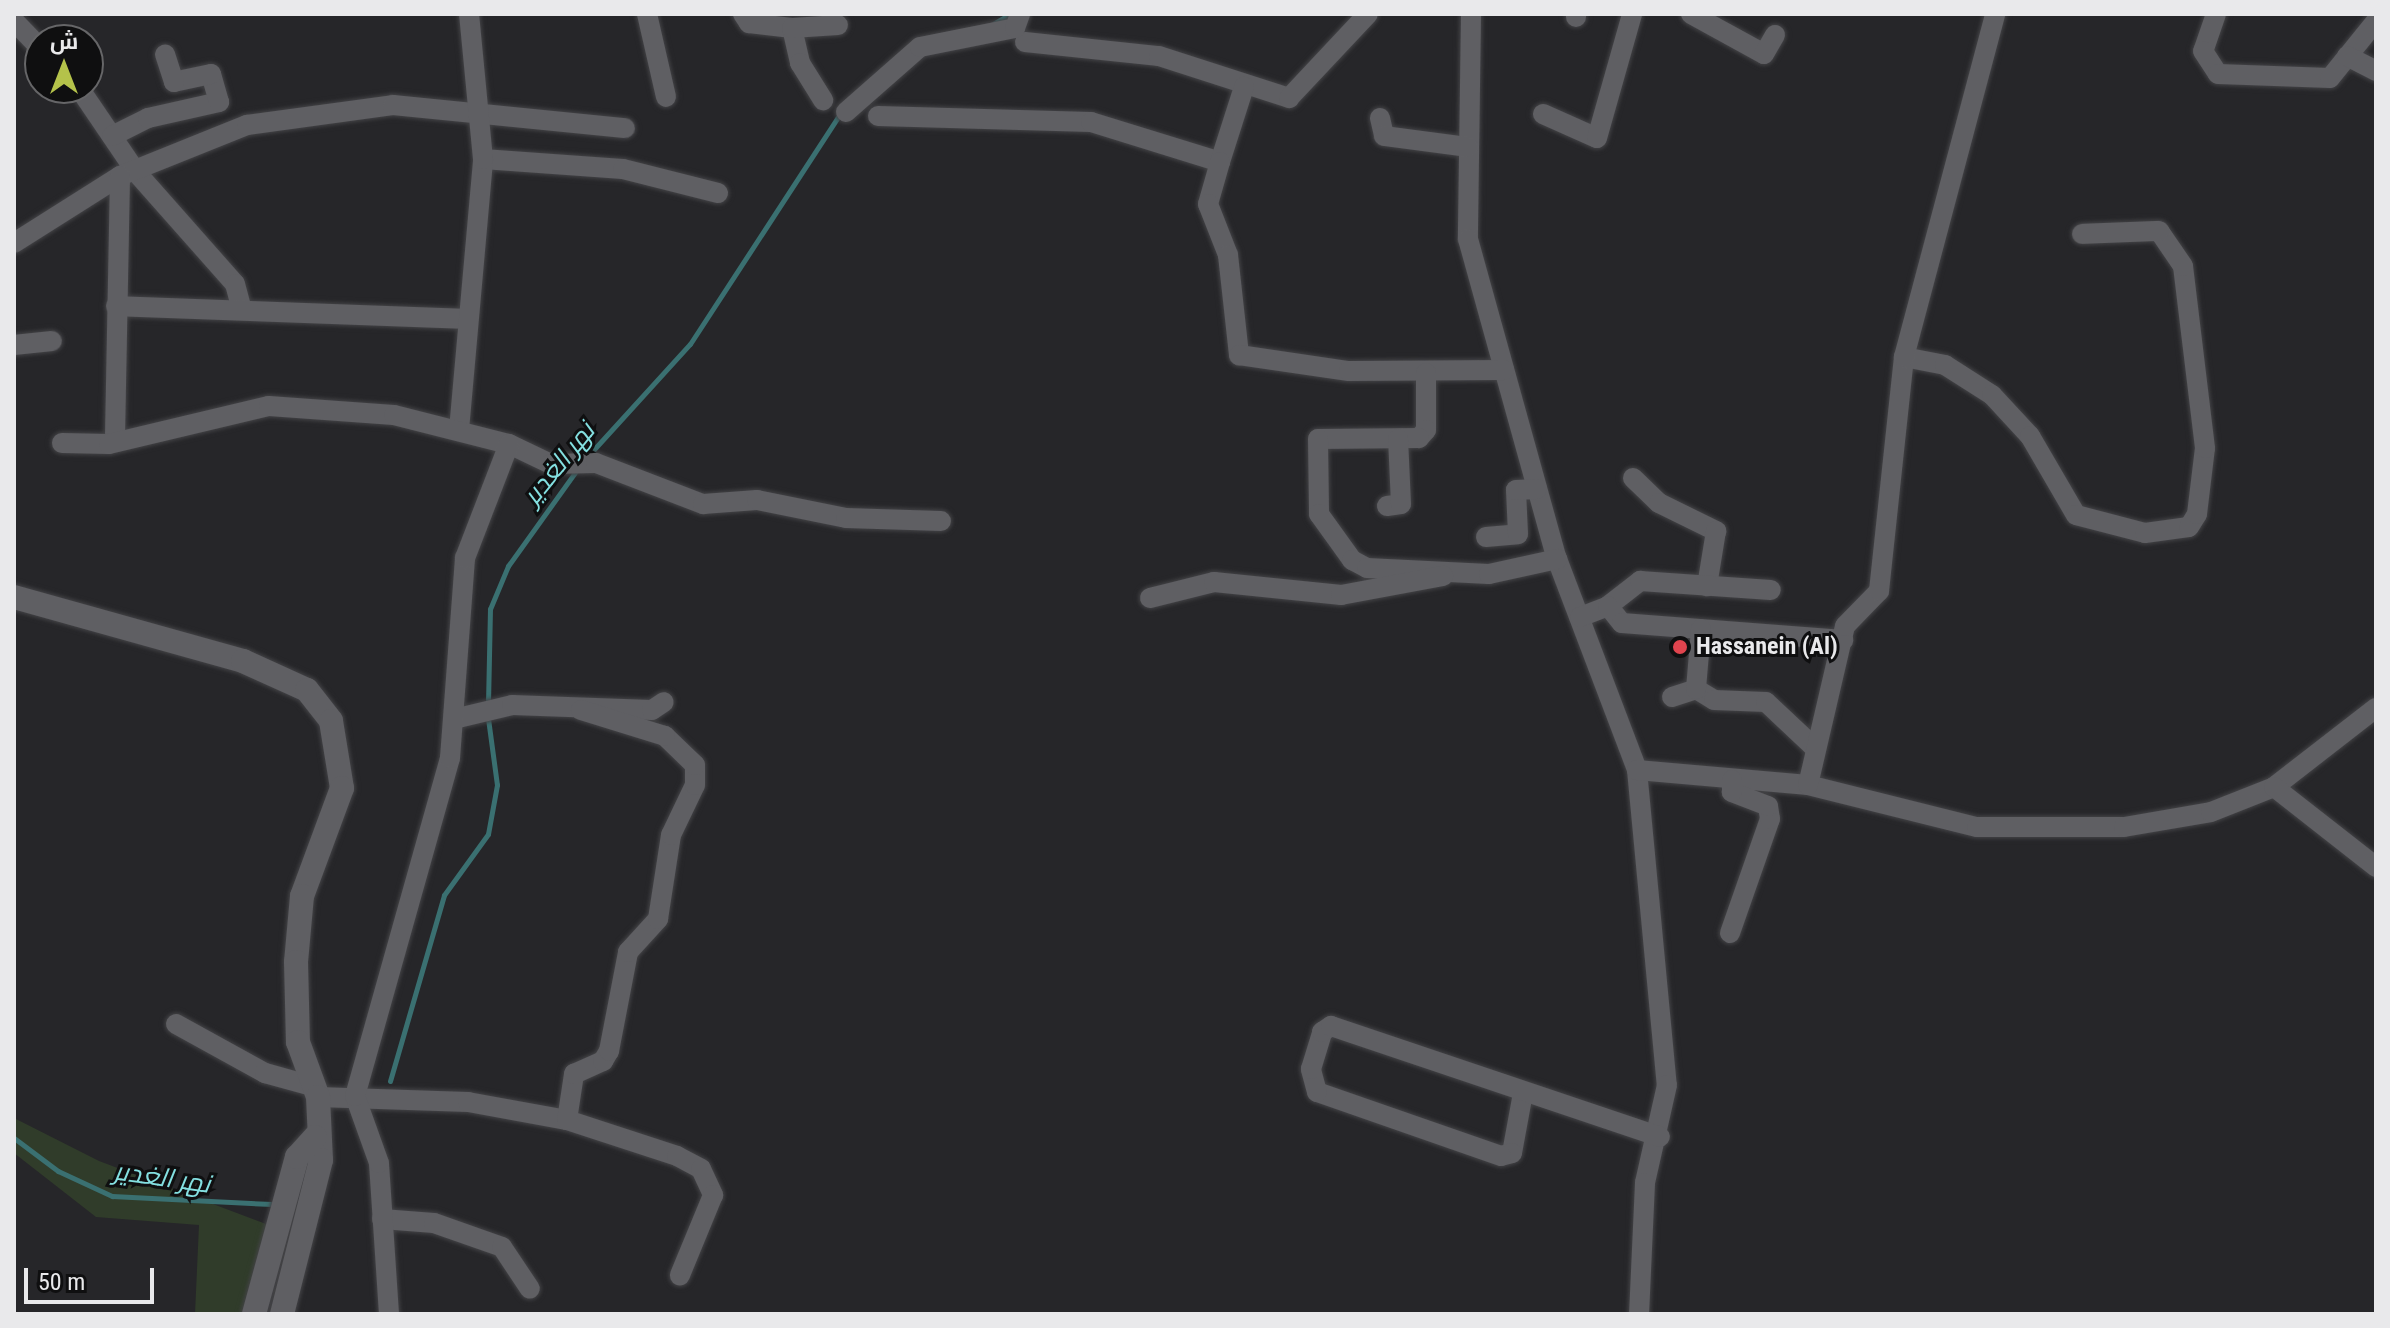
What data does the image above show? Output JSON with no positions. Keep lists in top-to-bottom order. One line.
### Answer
{"water":["نهر الغدير"],"places":["Hassanein (Al)"],"scale_bar":"50 m","north":"top"}
